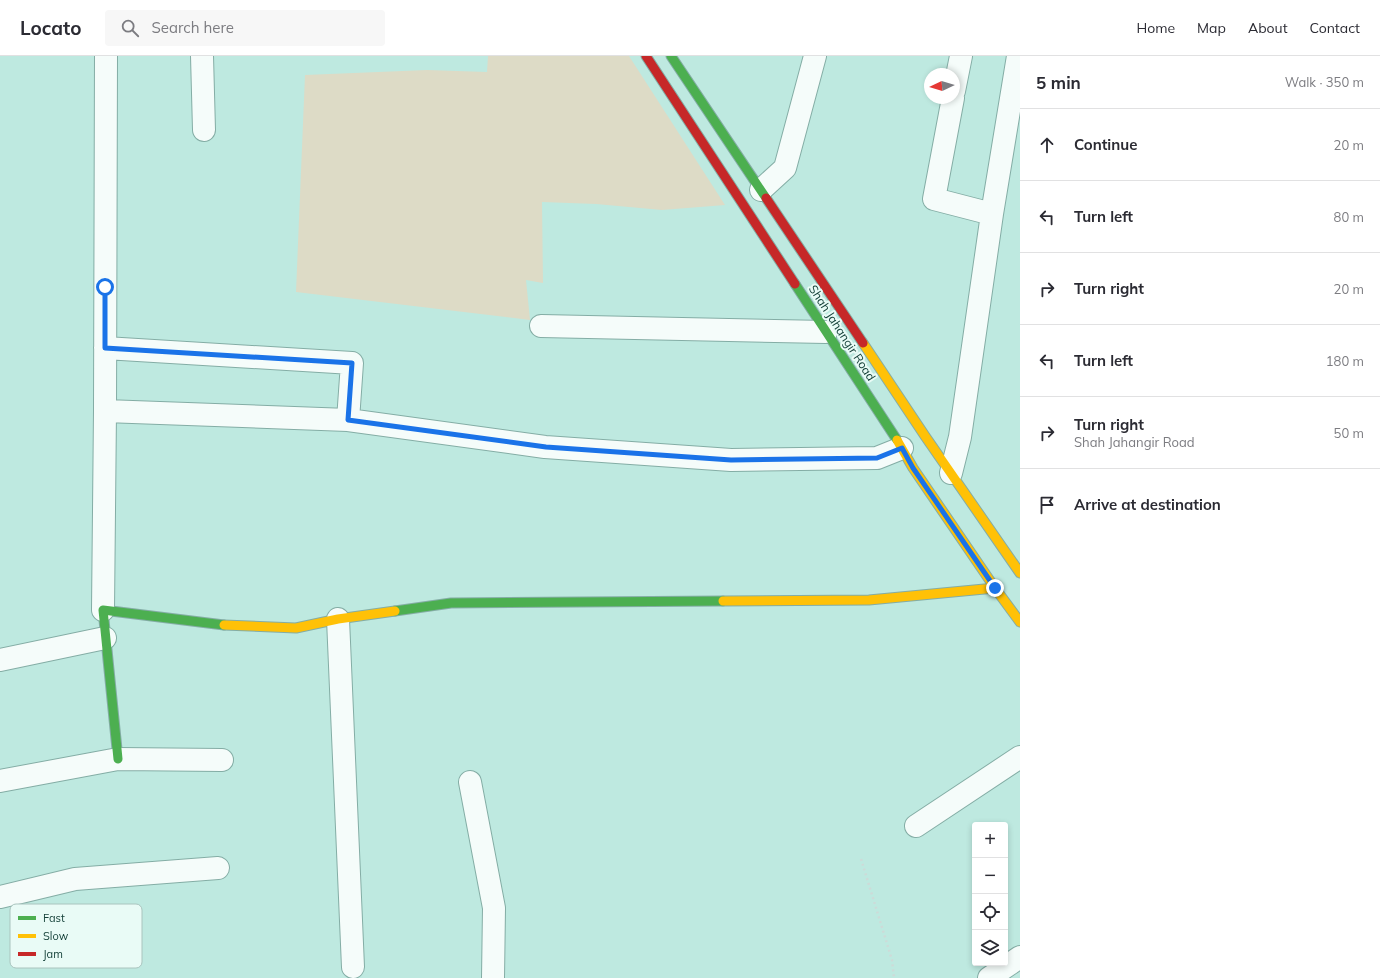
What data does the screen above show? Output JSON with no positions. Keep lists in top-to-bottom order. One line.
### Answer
{"streets":{"street":["Shah Jahangir Road"]},"legend":["Fast","Slow","Jam"],"north":"left","page":{"header":"Locato","search":"Search here","nav":["Home","Map","About","Contact"],"heading":["5 min","Walk · 350 m"],"list":[["Continue","20 m"],["Turn left","80 m"],["Turn right","20 m"],["Turn left","180 m"],["Turn right","Shah Jahangir Road","50 m"],"Arrive at destination"],"map_buttons":["+","−"]}}
